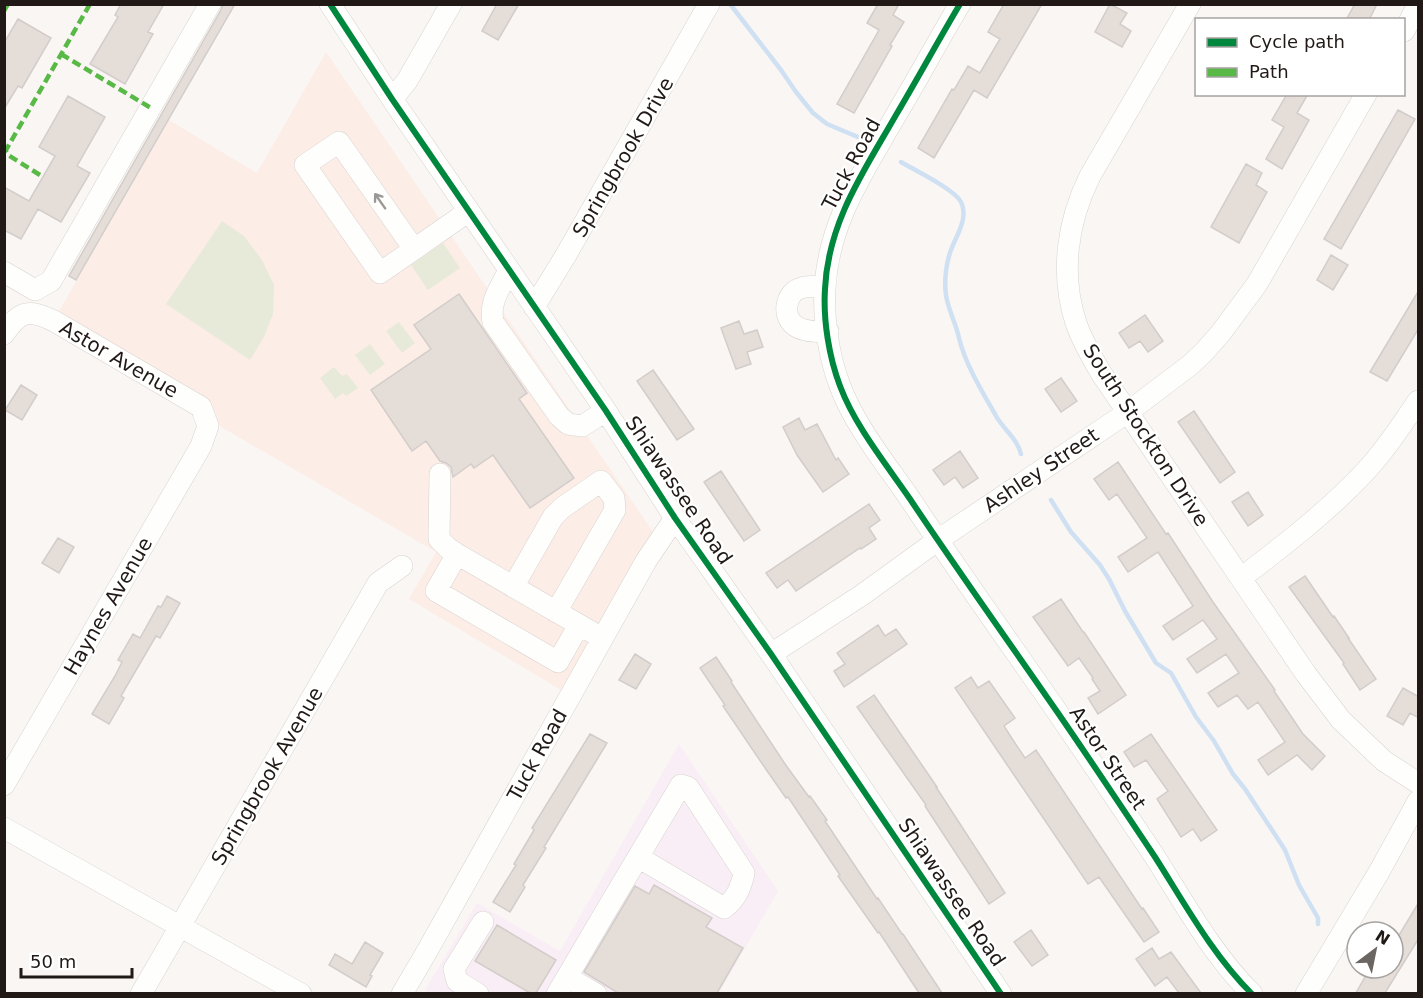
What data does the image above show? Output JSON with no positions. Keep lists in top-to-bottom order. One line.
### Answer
{"streets":{"street":["Springbrook Drive","Tuck Road","Astor Avenue","South Stockton Drive","Ashley Street","Shiawassee Road","Haynes Avenue","Astor Street","Springbrook Avenue"]},"crossings":[["Springbrook Drive","Shiawassee Road"],["Tuck Road","Ashley Street"],["Tuck Road","Shiawassee Road"],["Tuck Road","Astor Street"],["Astor Avenue","Haynes Avenue"],["South Stockton Drive","Ashley Street"],["Ashley Street","Shiawassee Road"],["Ashley Street","Astor Street"]],"legend":["Cycle path","Path"],"scale_bar":"50 m","north":"top right"}
